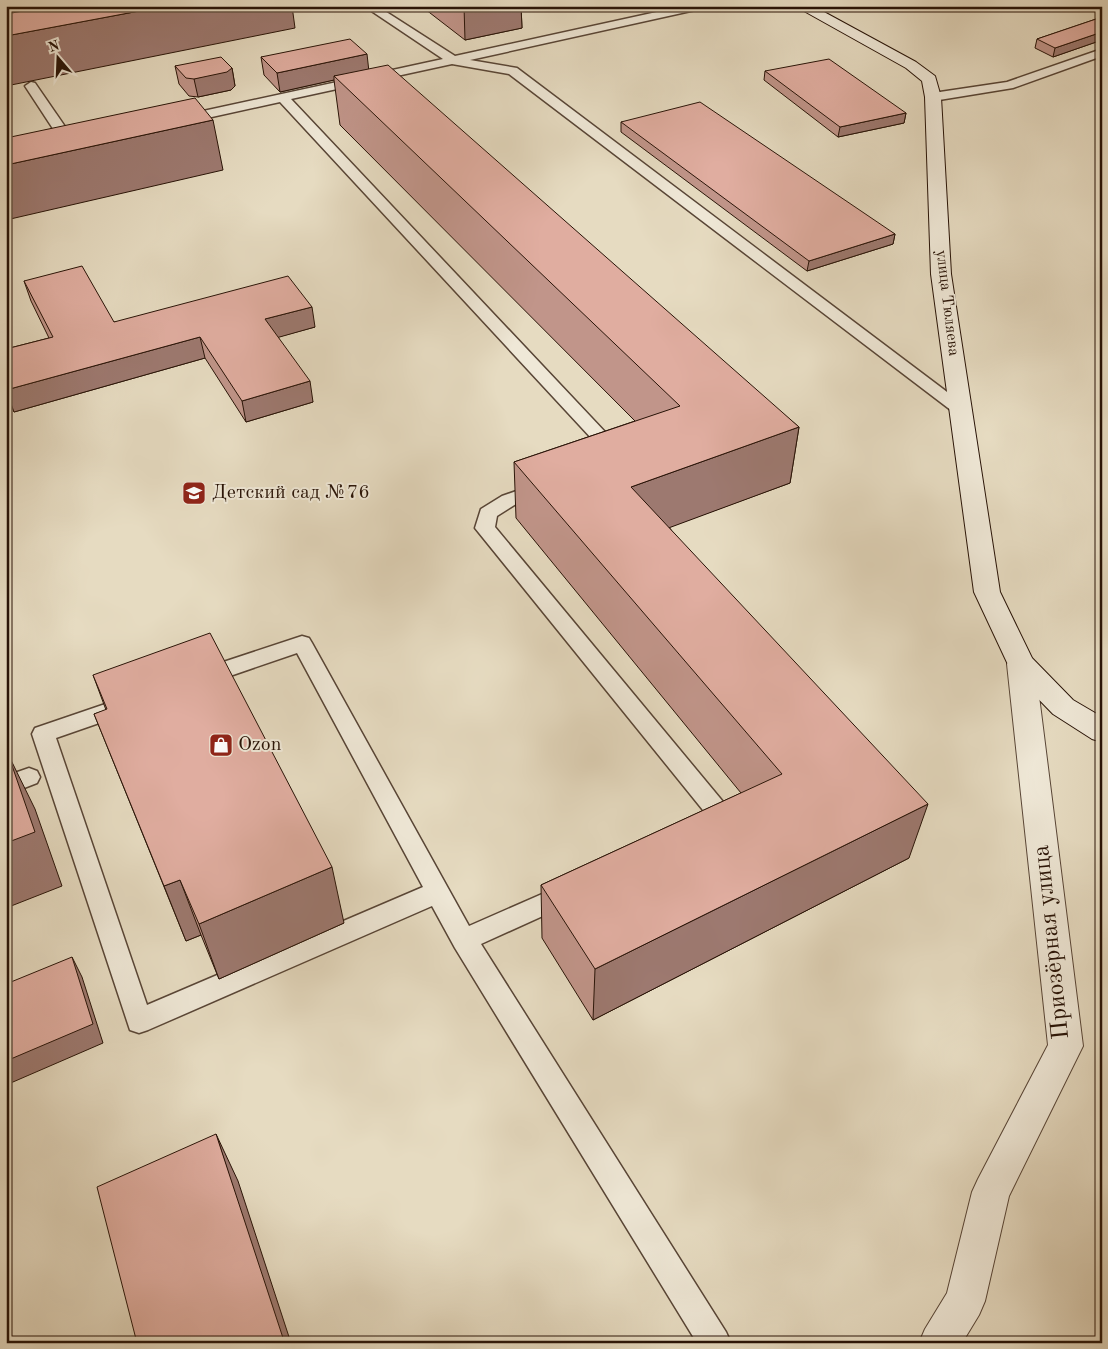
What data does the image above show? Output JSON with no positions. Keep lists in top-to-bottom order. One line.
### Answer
{"streets":{"street":["улица Тюляева","Приозёрная улица"]},"crossings":[["улица Тюляева","Приозёрная улица"]],"places":{"school or university":["Детский сад №76"],"shop":["Ozon"]},"north":"top"}
